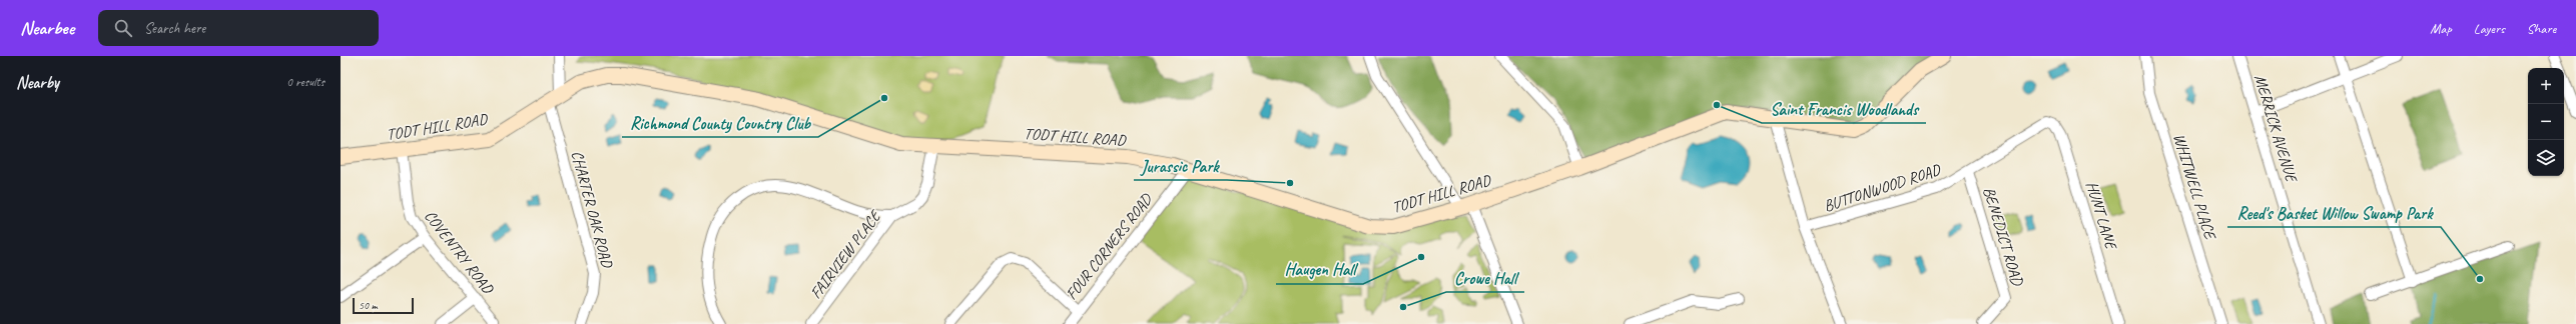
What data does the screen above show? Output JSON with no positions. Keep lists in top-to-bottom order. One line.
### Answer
{"streets":{"street":["TODT HILL ROAD","MERRICK AVENUE","WHITWELL PLACE","BUTTONWOOD ROAD","CHARTER OAK ROAD","HUNT LANE","BENEDICT ROAD","FOUR CORNERS ROAD","COVENTRY ROAD","FAIRVIEW PLACE"]},"crossings":[["TODT HILL ROAD","CHARTER OAK ROAD"],["TODT HILL ROAD","FOUR CORNERS ROAD"],["TODT HILL ROAD","COVENTRY ROAD"],["TODT HILL ROAD","FAIRVIEW PLACE"],["BUTTONWOOD ROAD","HUNT LANE"],["BUTTONWOOD ROAD","BENEDICT ROAD"]],"places":["Richmond County Country Club","Saint Francis Woodlands","Jurassic Park","Haugen Hall","Reed's Basket Willow Swamp Park","Crowe Hall"],"scale_bar":"50 m","page":{"header":"Nearbee","search":"Search here","nav":["Map","Layers","Share"],"heading":["Nearby","0 results"],"map_buttons":["+","−"],"scale":"50 m"}}
